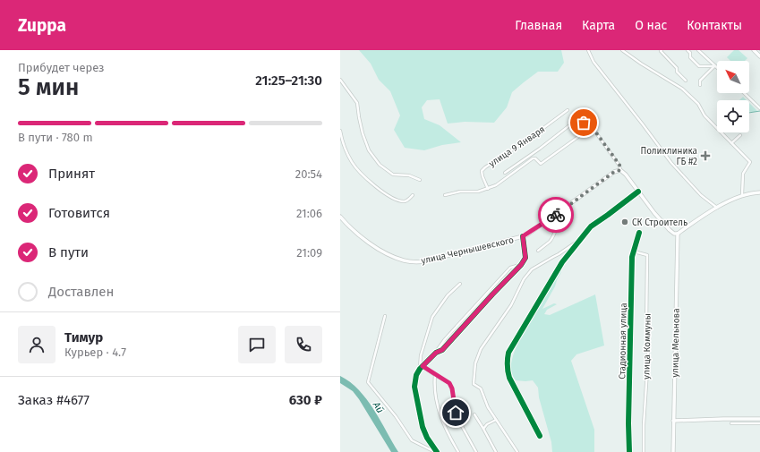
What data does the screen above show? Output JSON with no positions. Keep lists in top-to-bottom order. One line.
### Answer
{"streets":{"main road":["улица Чернышевского","улица Мельнова"],"street":["улица 9 Января","Стадионная улица","улица Коммуны"]},"crossings":[["Стадионная улица","улица Коммуны"]],"water":["Ай"],"places":{"health":["Поликлиника ГБ #2"],"other":["СК Строитель"]},"north":"top left","page":{"header":"Zuppa","nav":["Главная","Карта","О нас","Контакты"],"heading":["5 мин","Прибудет через","21:25–21:30"],"panel":["Тимур","Курьер · 4.7","Заказ #4677","630 ₽"],"bar":"В пути · 780 m","list":[["Принят","20:54"],["Готовится","21:06"],["В пути","21:09"],"Доставлен"]}}
